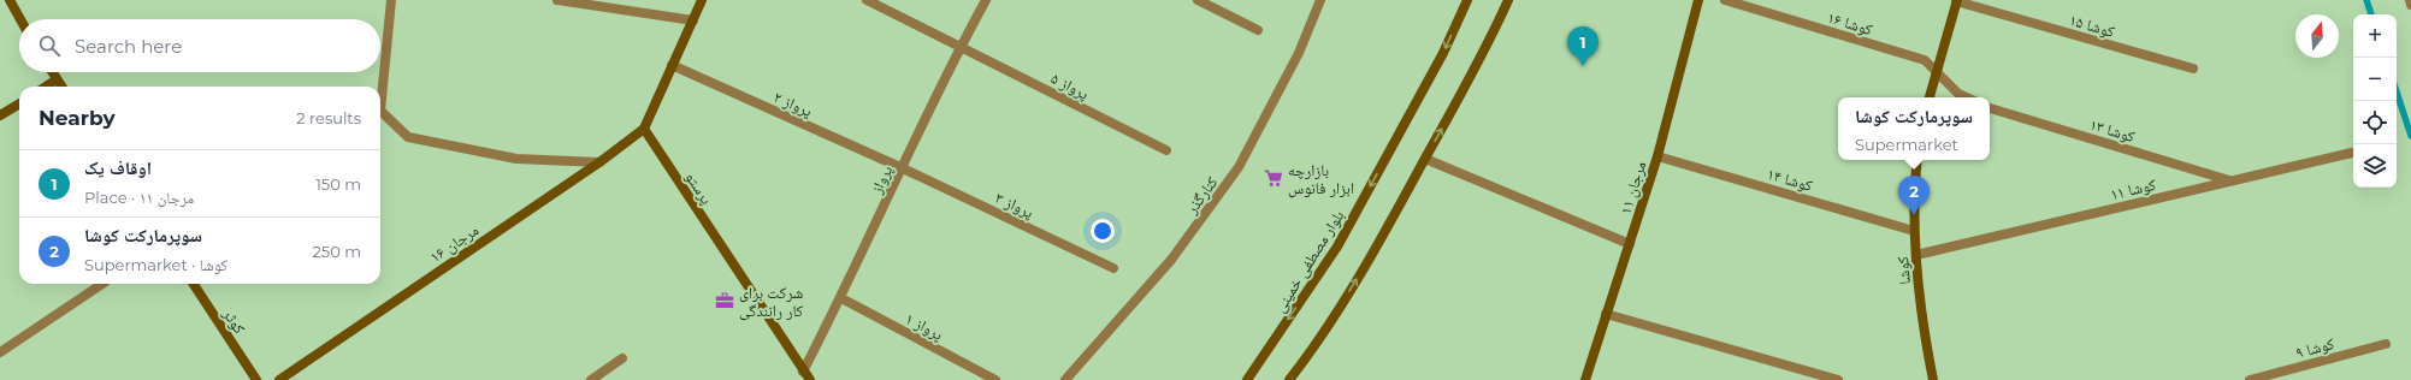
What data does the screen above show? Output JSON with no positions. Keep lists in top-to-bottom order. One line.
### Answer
{"streets":{"street":["کوشا ۱۶","کوشا ۱۵","پرواز ۵","پرواز ۲","کوشا ۱۳","پرواز","کوشا ۱۴","پرستو","مرجان ۱۱","کوشا ۱۱","کنارگذر","پرواز ۳","مرجان ۱۶","بلوار مصطفی خمینی","کوشا","کوثر","پرواز ۱","کوشا ۹"]},"crossings":[["پرواز ۵","پرواز"],["پرواز ۲","پرواز"],["پرواز ۲","پرواز ۳"],["کوشا ۱۳","کوشا ۱۱"],["پرواز","پرستو"],["پرواز","پرواز ۳"],["پرواز","پرواز ۱"],["کوشا ۱۴","مرجان ۱۱"],["کوشا ۱۴","کوشا"],["پرستو","مرجان ۱۶"],["کوشا ۱۱","کوشا"]],"places":{"supermarket":["بازارچه ابزار فانوس"],"office":["شركت براى كار رانندگى"]},"north":"top","page":{"map_buttons":["+","−"],"search":"Search here","pins":["1","2"],"heading":["Nearby","2 results"],"popup":["سوپرمارکت کوشا","Supermarket"],"list":[{"mark":"1","name":"اوقاف یک","note":"Place · مرجان ۱۱","value":"150 m"},{"mark":"2","name":"سوپرمارکت کوشا","note":"Supermarket · کوشا","value":"250 m"}]}}
